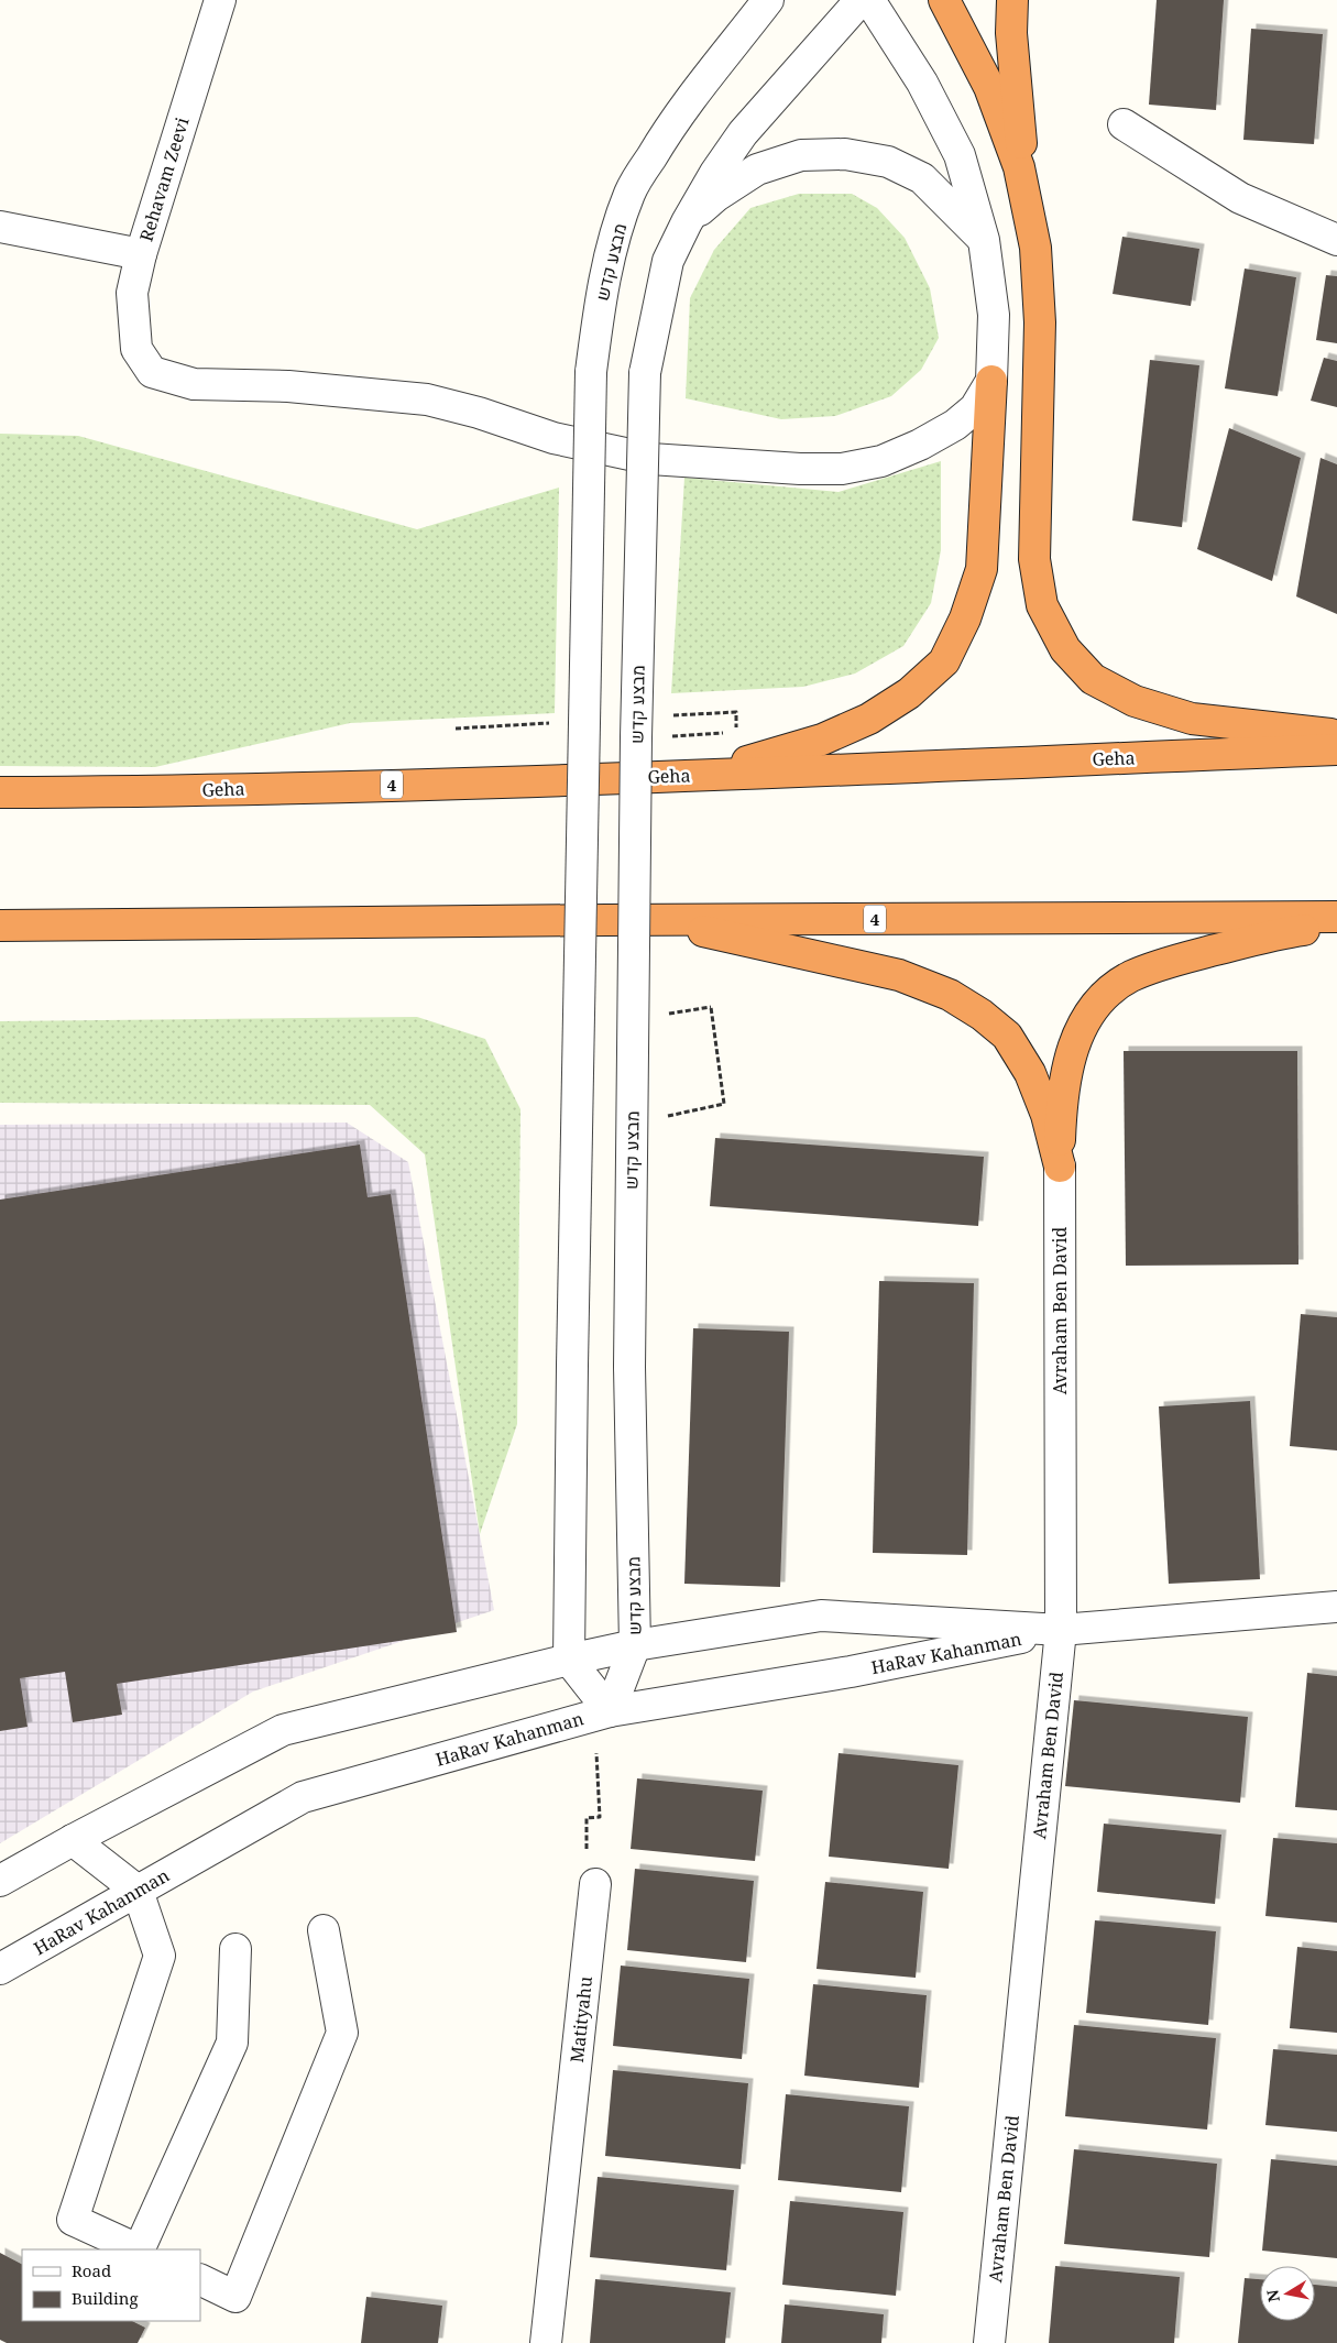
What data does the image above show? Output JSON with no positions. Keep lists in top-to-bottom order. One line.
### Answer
{"streets":{"highway":["Geha","4"],"street":["Rehavam Zeevi","מבצע קדש","Avraham Ben David","HaRav Kahanman","Matityahu"]},"crossings":[["מבצע קדש","HaRav Kahanman"],["Avraham Ben David","HaRav Kahanman"]],"legend":["Road","Building"],"north":"left"}
